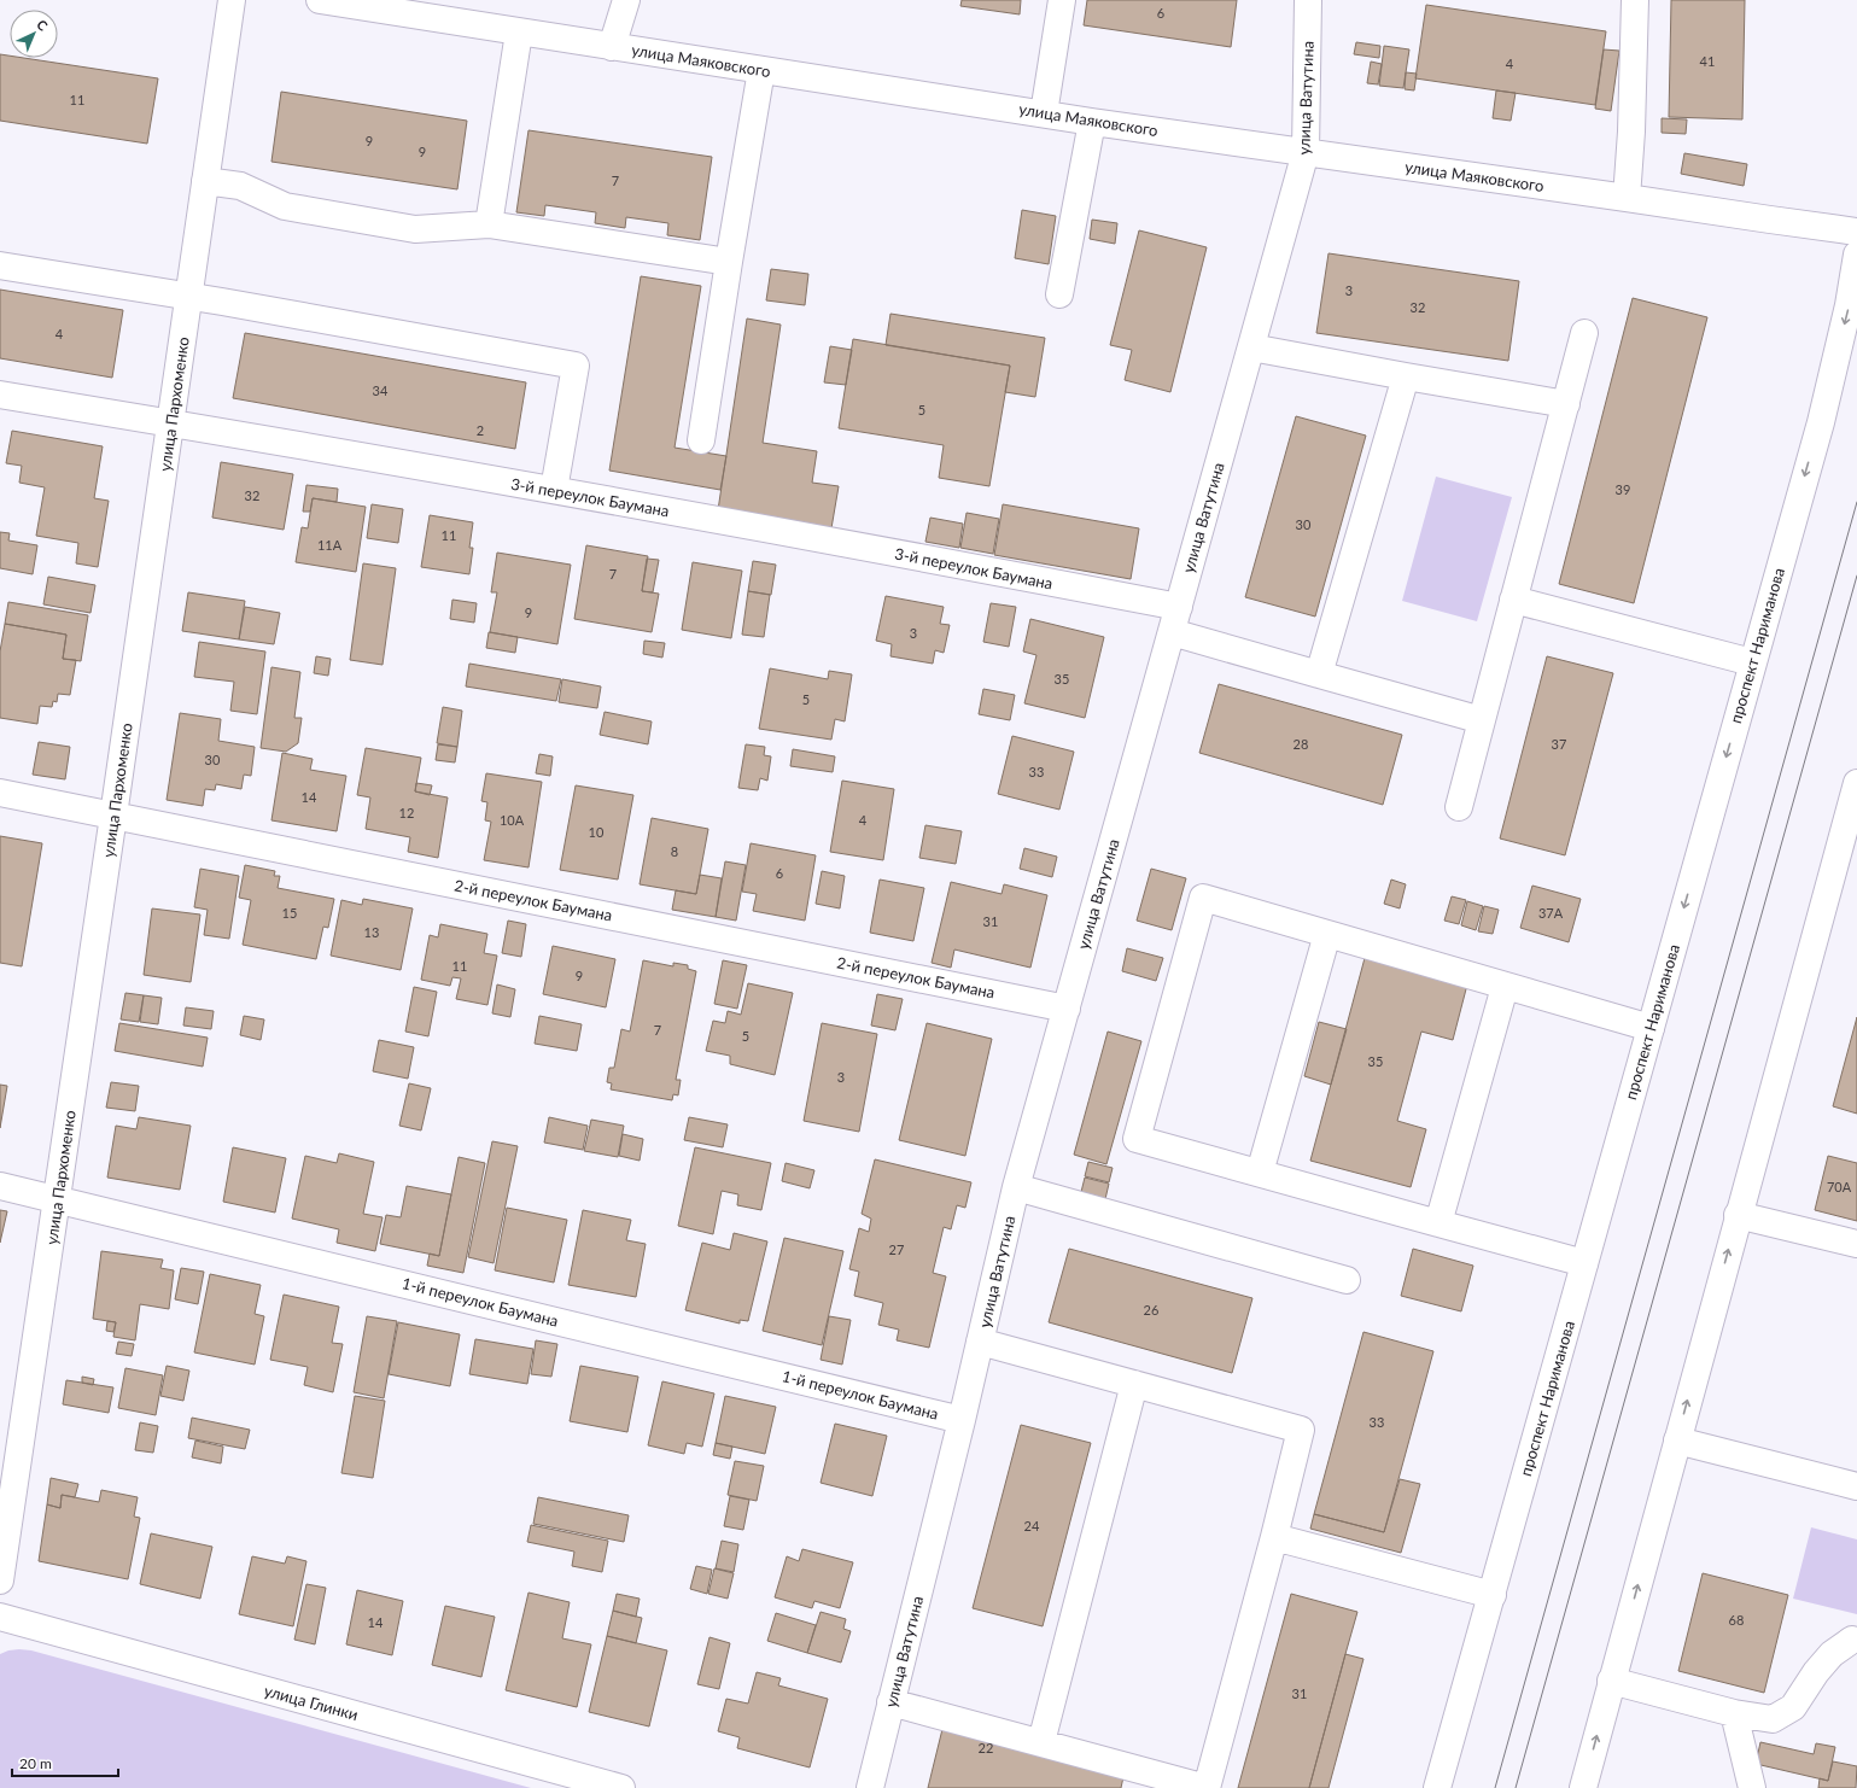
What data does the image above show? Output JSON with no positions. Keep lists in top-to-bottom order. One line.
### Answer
{"streets":{"street":["улица Маяковского","улица Ватутина","улица Пархоменко","3-й переулок Баумана","проспект Нариманова","2-й переулок Баумана","1-й переулок Баумана","улица Глинки"]},"crossings":[["улица Маяковского","улица Ватутина"],["улица Ватутина","3-й переулок Баумана"],["улица Ватутина","2-й переулок Баумана"],["улица Ватутина","1-й переулок Баумана"],["улица Пархоменко","3-й переулок Баумана"],["улица Пархоменко","2-й переулок Баумана"],["улица Пархоменко","1-й переулок Баумана"]],"house_numbers":["6","41","4","11","9","9","7","3","32","4","34","5","2","39","32","30","11","11А","7","9","3","35","5","28","37","30","33","14","12","10А","4","10","8","6","15","37А","31","13","11","9","7","5","35","3","70А","27","26","33","24","68","14","31","22"],"scale_bar":"20 m","north":"top right"}
